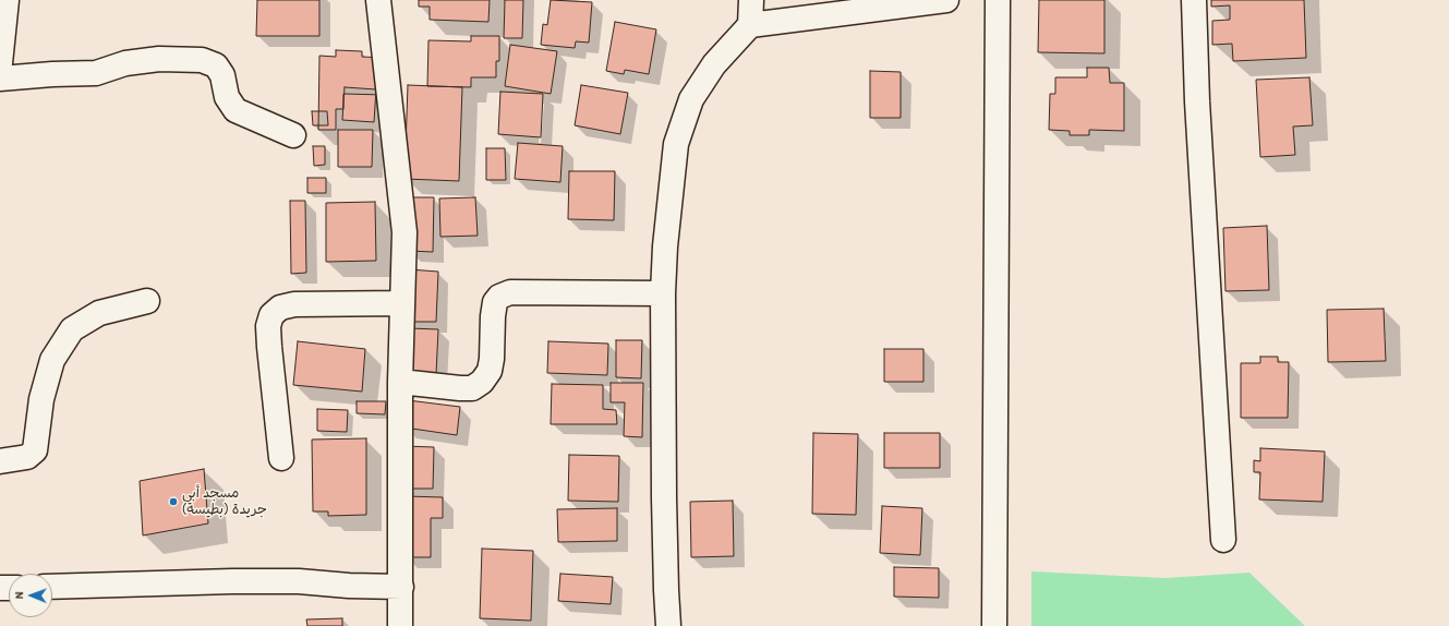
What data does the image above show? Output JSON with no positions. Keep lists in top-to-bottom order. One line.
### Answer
{"places":["مسجد أبي جريدة (بطيسة)"],"north":"left"}
